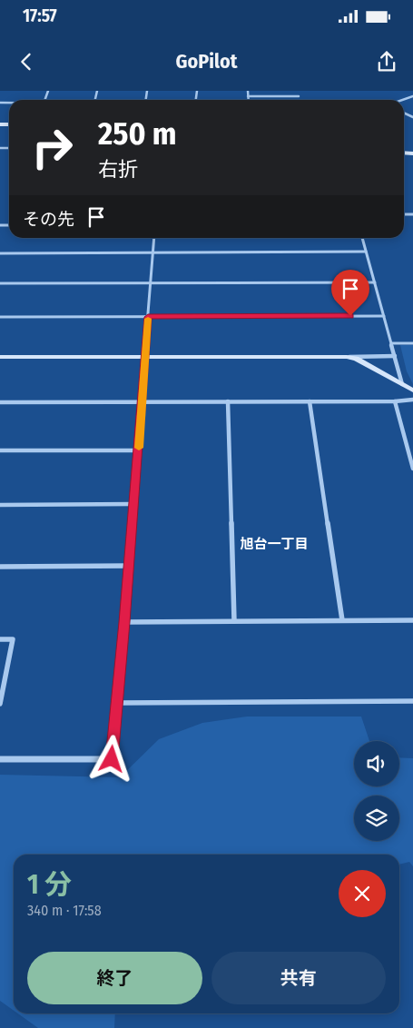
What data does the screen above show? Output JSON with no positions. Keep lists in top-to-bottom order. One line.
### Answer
{"districts":["旭台一丁目"],"page":{"status":"17:57","header":"GoPilot","turn":["250 m","右折"],"then":"その先","heading":["1 分","340 m · 17:58"],"buttons":["終了","共有"]}}
